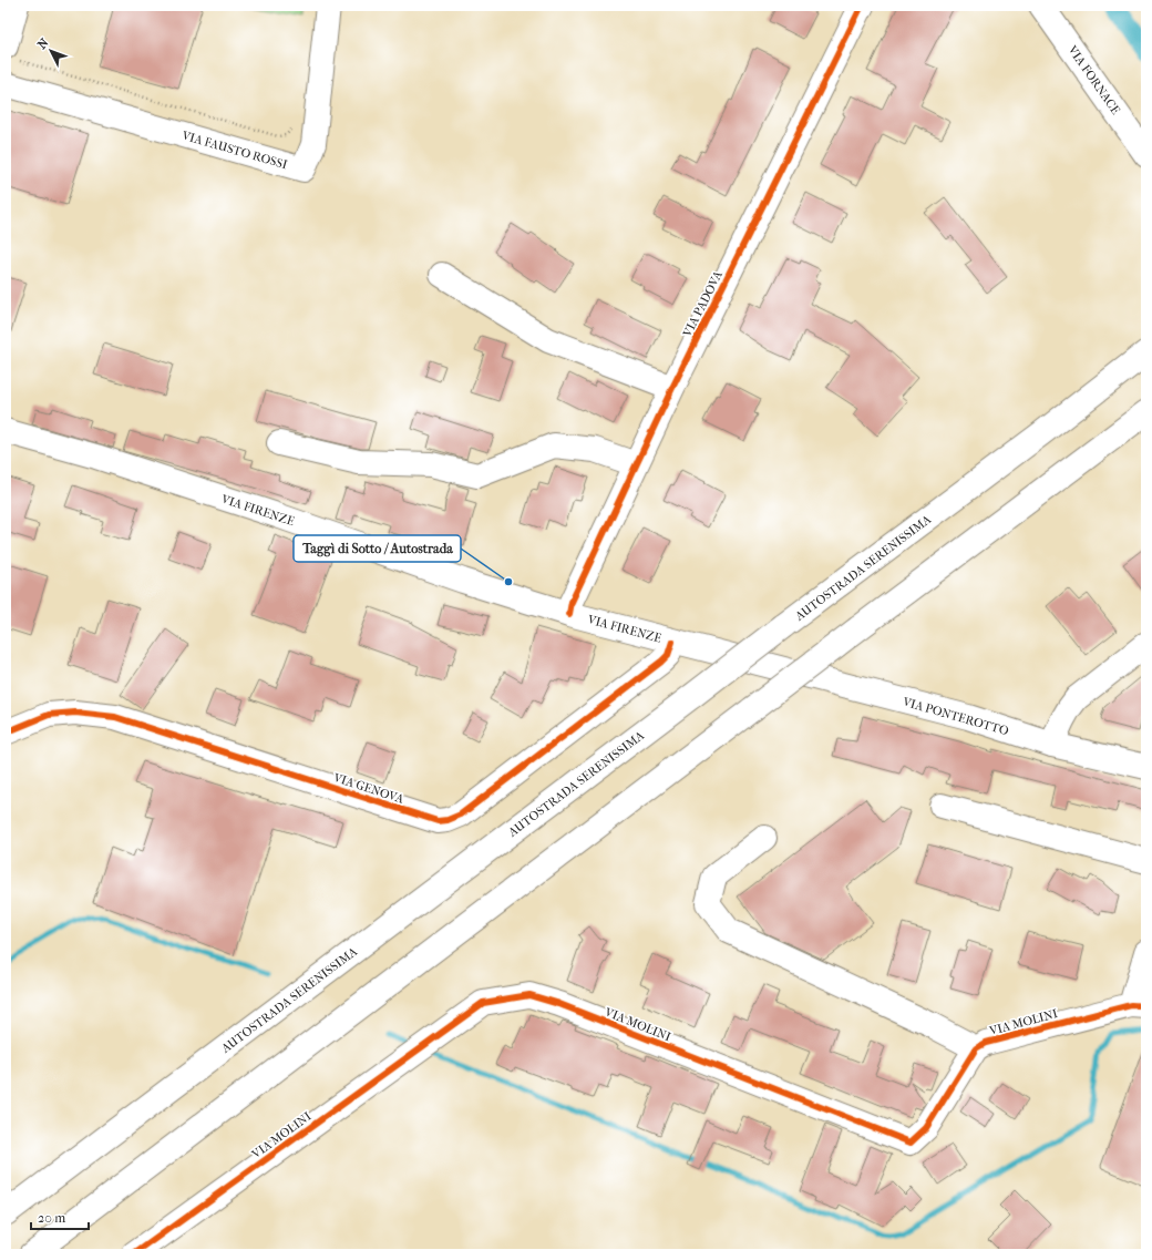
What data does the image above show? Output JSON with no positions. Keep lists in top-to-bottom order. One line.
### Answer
{"streets":{"main road":["VIA FORNACE","VIA FAUSTO ROSSI","VIA PADOVA","VIA FIRENZE","AUTOSTRADA SERENISSIMA","VIA PONTEROTTO","VIA GENOVA","VIA MOLINI"]},"crossings":[["VIA PADOVA","VIA FIRENZE"],["VIA FIRENZE","VIA PONTEROTTO"],["VIA FIRENZE","VIA GENOVA"]],"places":["Taggì di Sotto / Autostrada"],"scale_bar":"20 m","north":"top left"}
